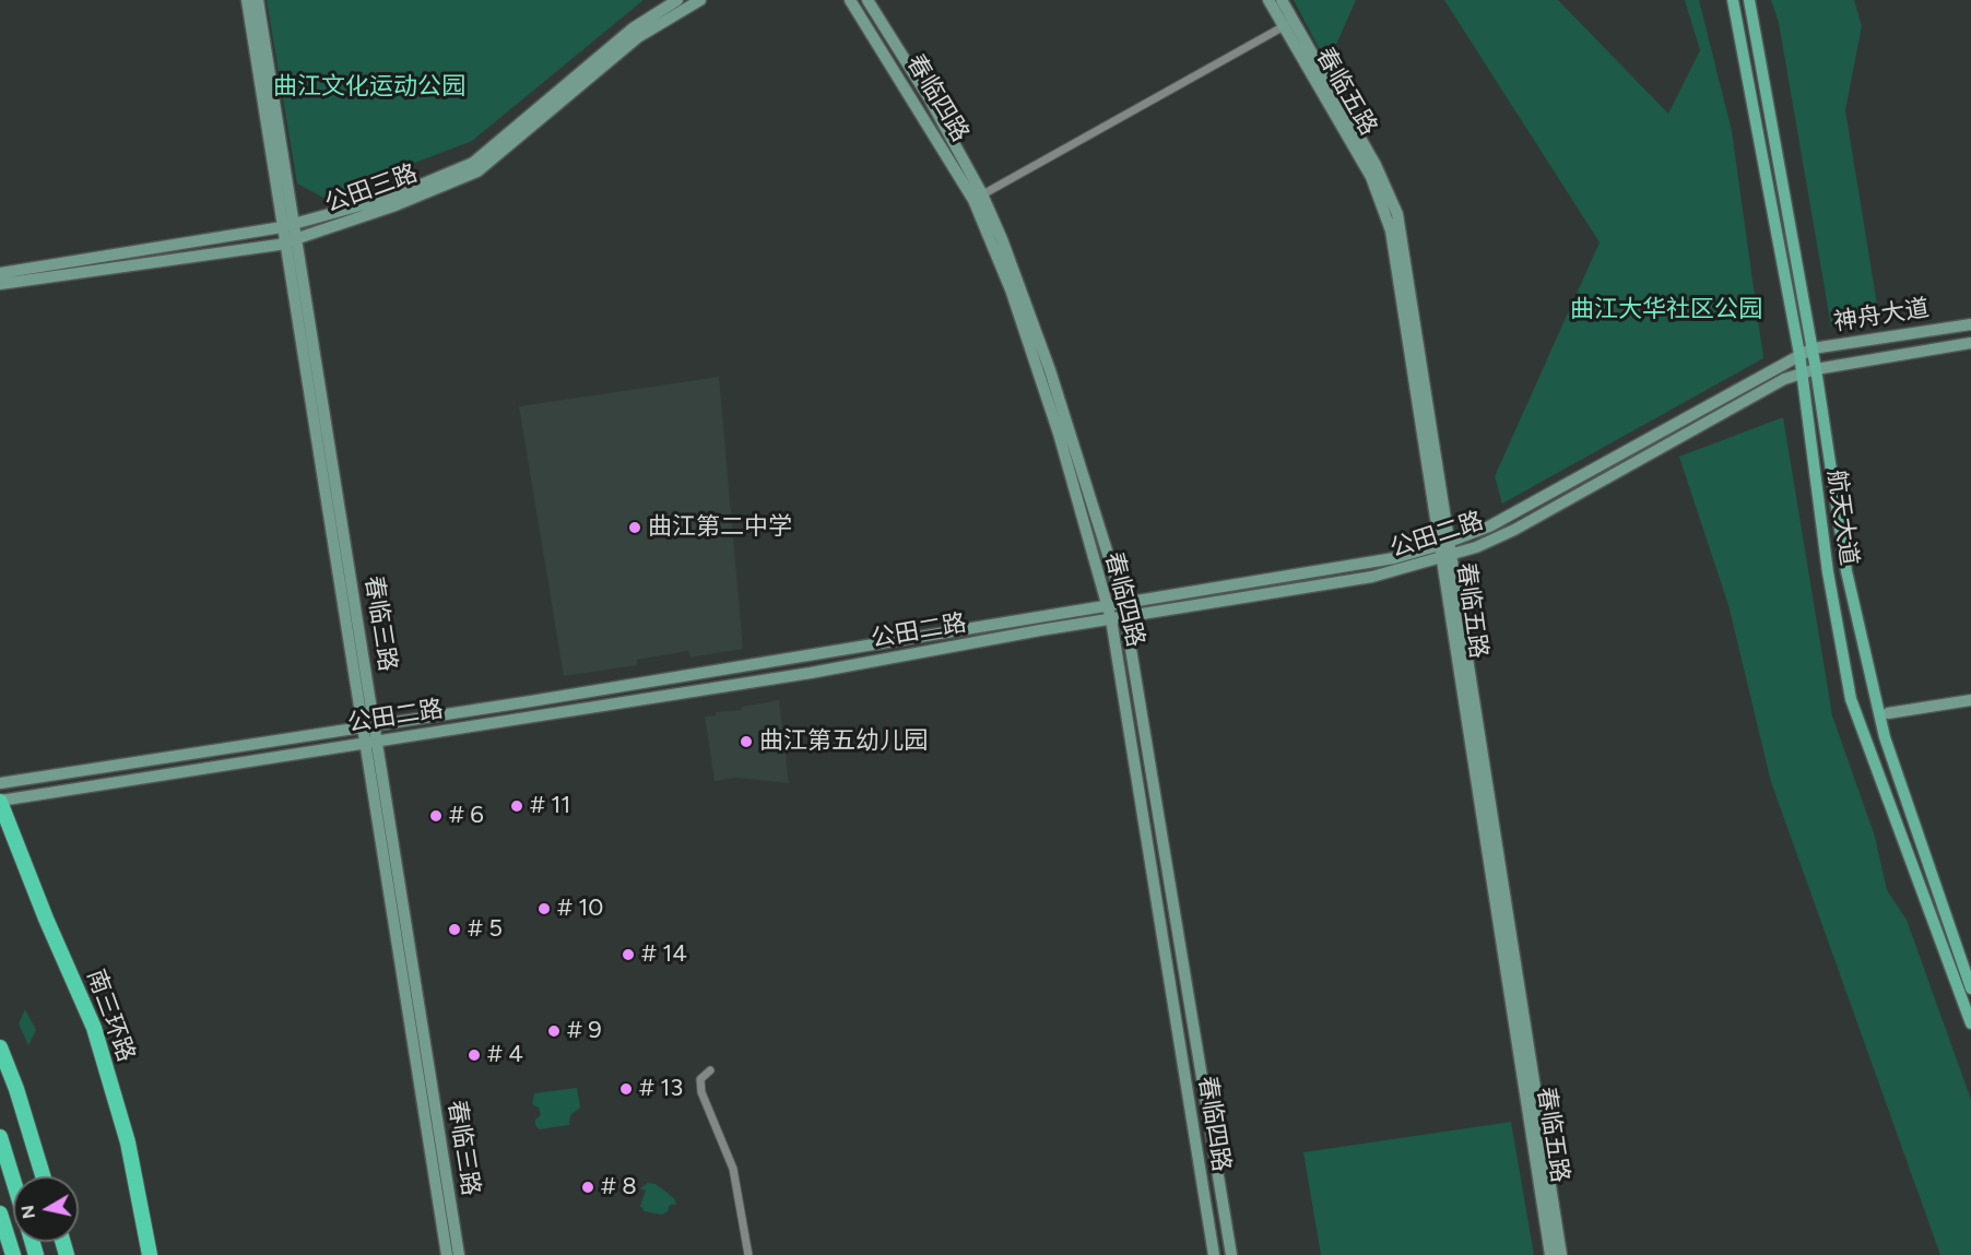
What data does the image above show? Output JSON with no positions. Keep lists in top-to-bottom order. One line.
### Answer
{"streets":{"highway":["南三环路"],"main road":["航天大道"],"street":["春临五路","春临四路","公田三路","神舟大道","公田二路","春临三路"]},"crossings":[["春临五路","公田二路"],["春临四路","公田二路"],["公田三路","春临三路"],["神舟大道","航天大道"],["神舟大道","公田二路"],["航天大道","公田二路"],["公田二路","春临三路"],["公田二路","南三环路"]],"parks":["曲江文化运动公园","曲江大华社区公园"],"places":["曲江第二中学","曲江第五幼儿园","# 11","# 6","# 10","# 5","# 14","# 9","# 4","# 13","# 8"],"north":"left"}
